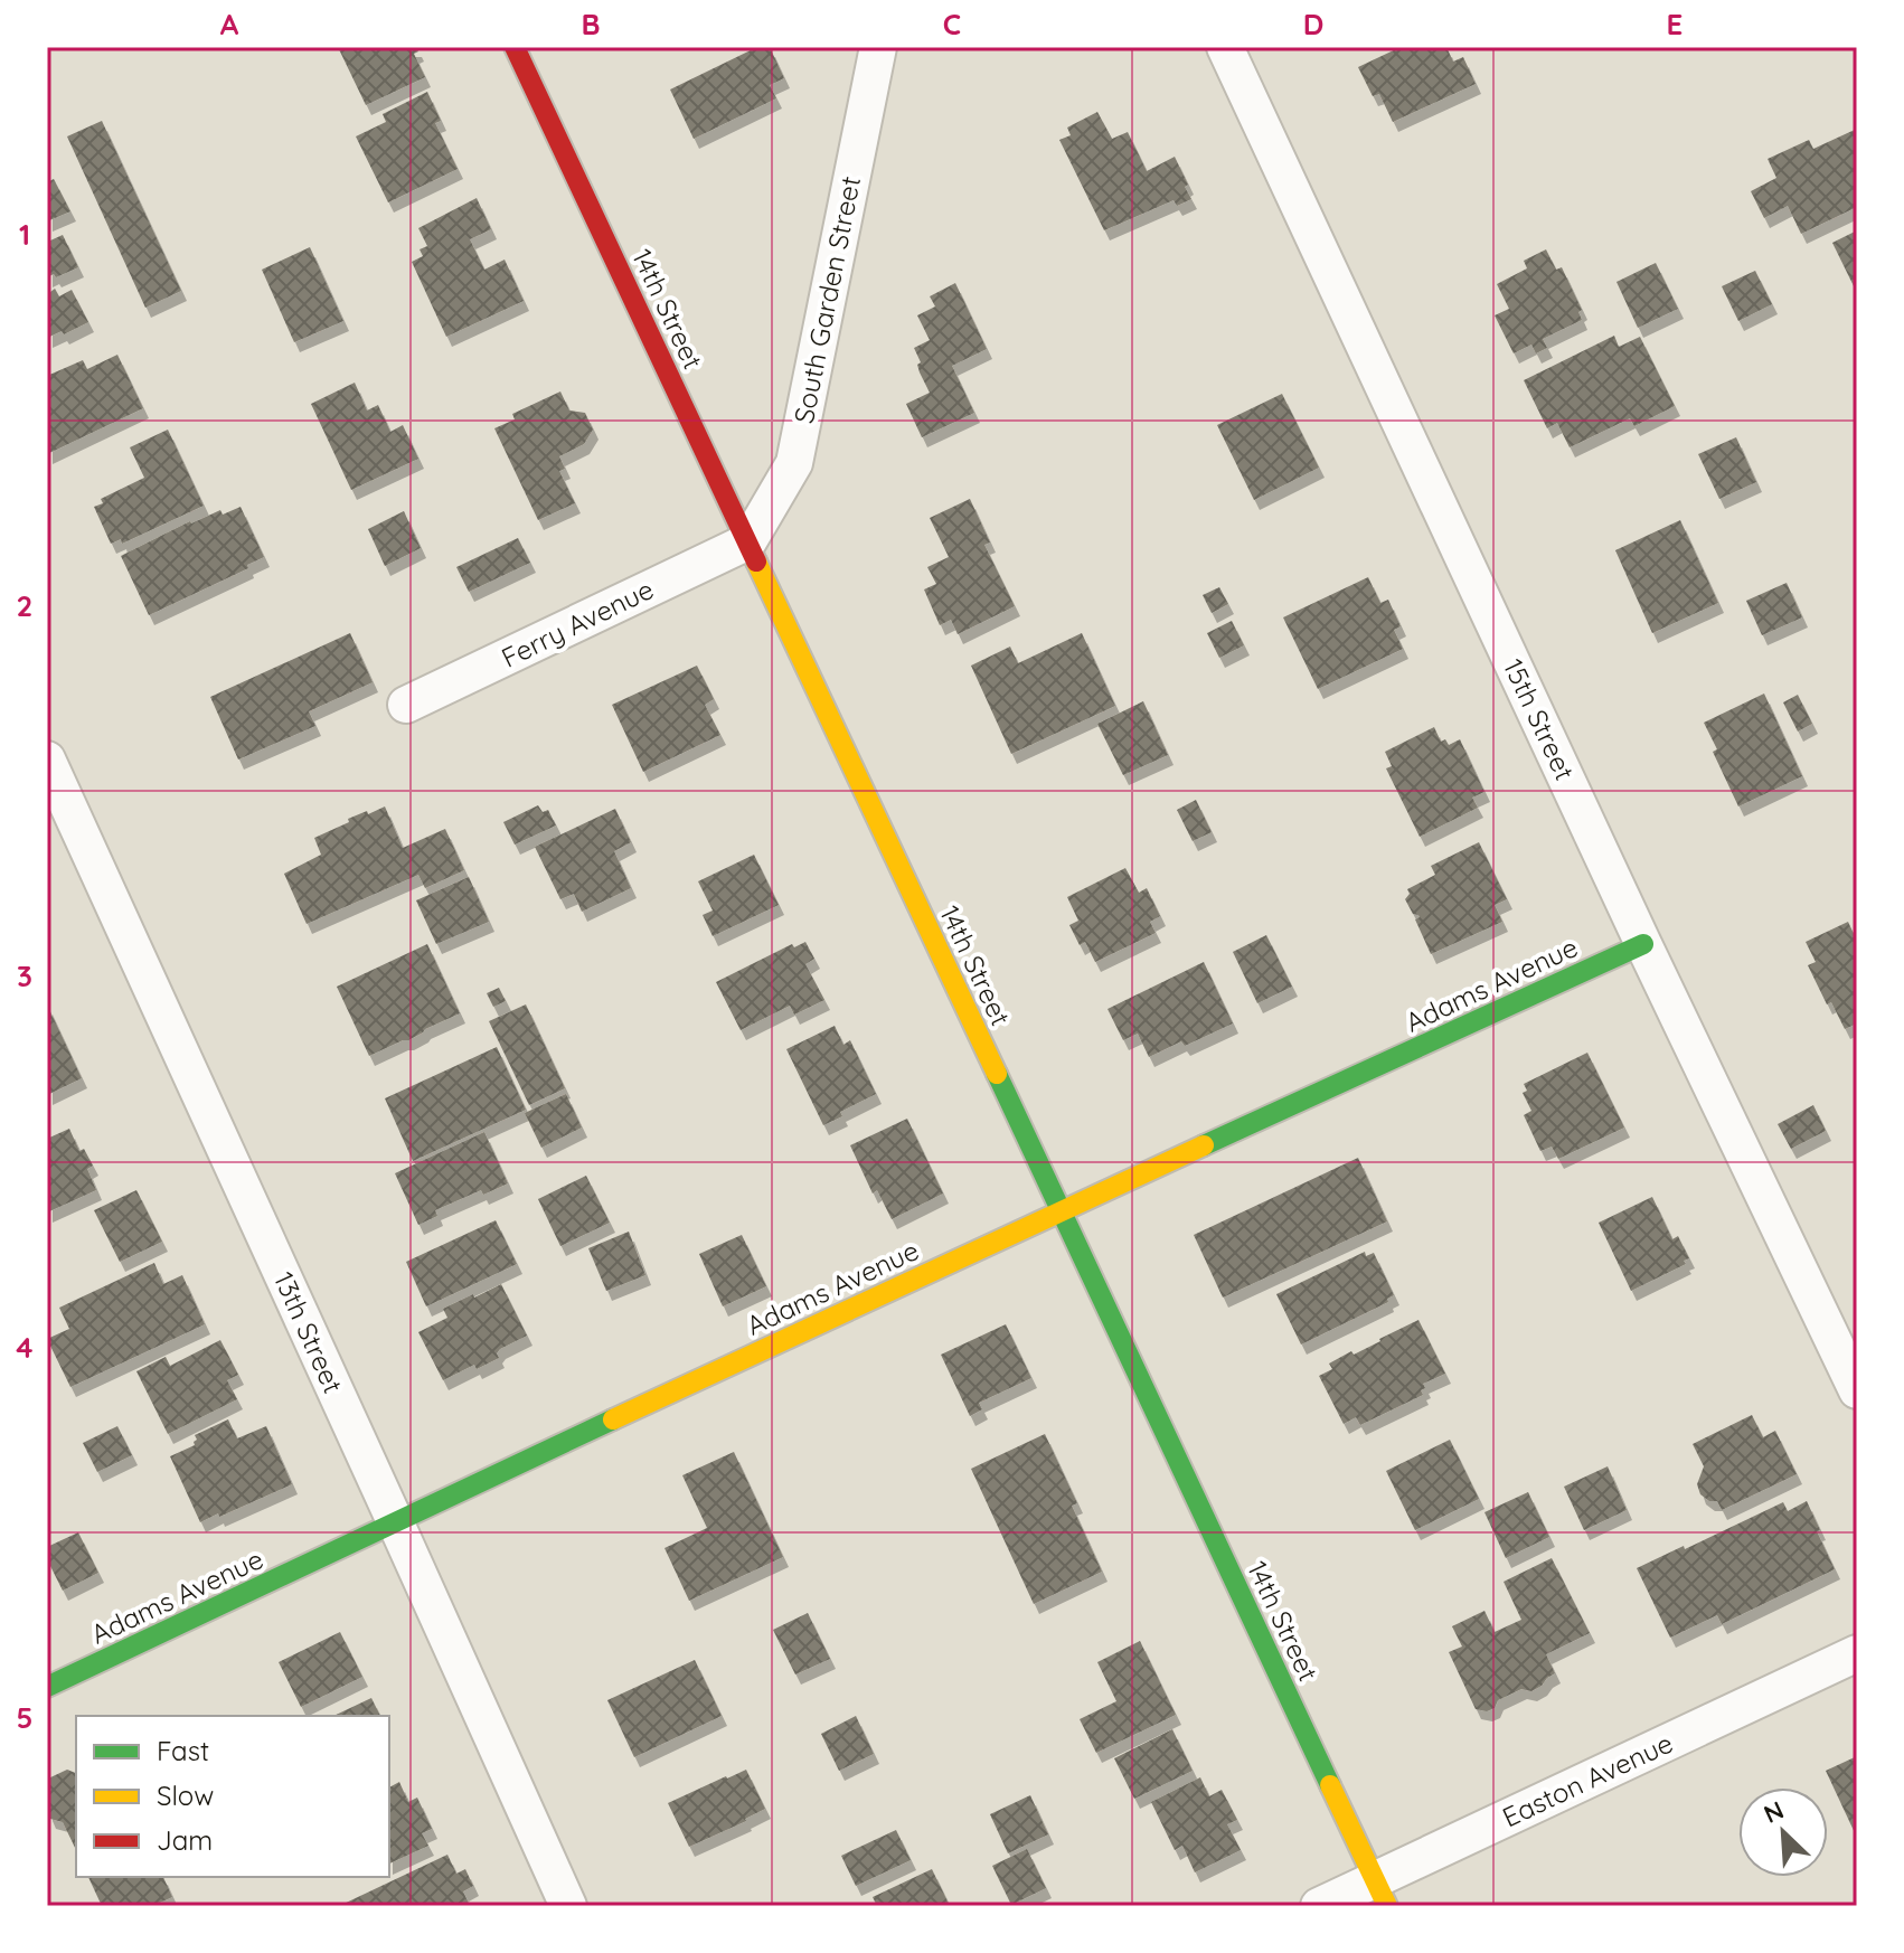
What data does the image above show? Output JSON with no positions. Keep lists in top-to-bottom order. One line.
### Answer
{"streets":{"street":["South Garden Street","14th Street","Ferry Avenue","15th Street","Adams Avenue","13th Street","Easton Avenue"]},"crossings":[["South Garden Street","14th Street"],["South Garden Street","Ferry Avenue"],["14th Street","Ferry Avenue"],["14th Street","Adams Avenue"],["14th Street","Easton Avenue"],["15th Street","Adams Avenue"],["Adams Avenue","13th Street"]],"legend":["Fast","Slow","Jam"],"north":"top left","grid":{"columns":["A","B","C","D","E"],"rows":["1","2","3","4","5"]}}
